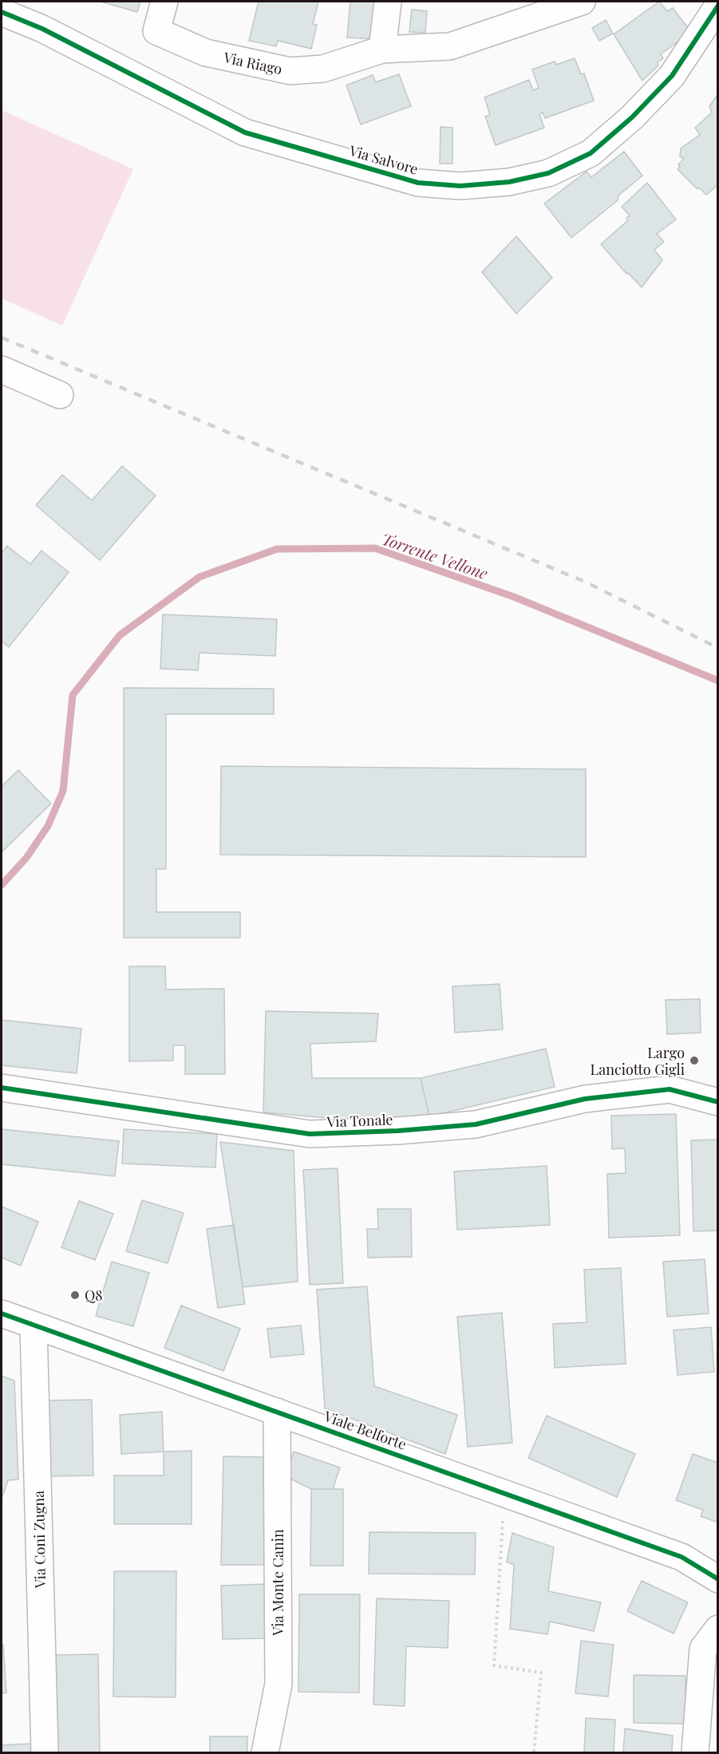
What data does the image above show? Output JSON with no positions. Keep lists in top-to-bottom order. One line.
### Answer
{"streets":{"street":["Via Riago","Via Salvore","Via Tonale","Viale Belforte","Via Coni Zugna","Via Monte Canin"]},"crossings":[["Viale Belforte","Via Coni Zugna"],["Viale Belforte","Via Monte Canin"]],"water":["Torrente Vellone"],"places":["Largo Lanciotto Gigli","Q8"]}
